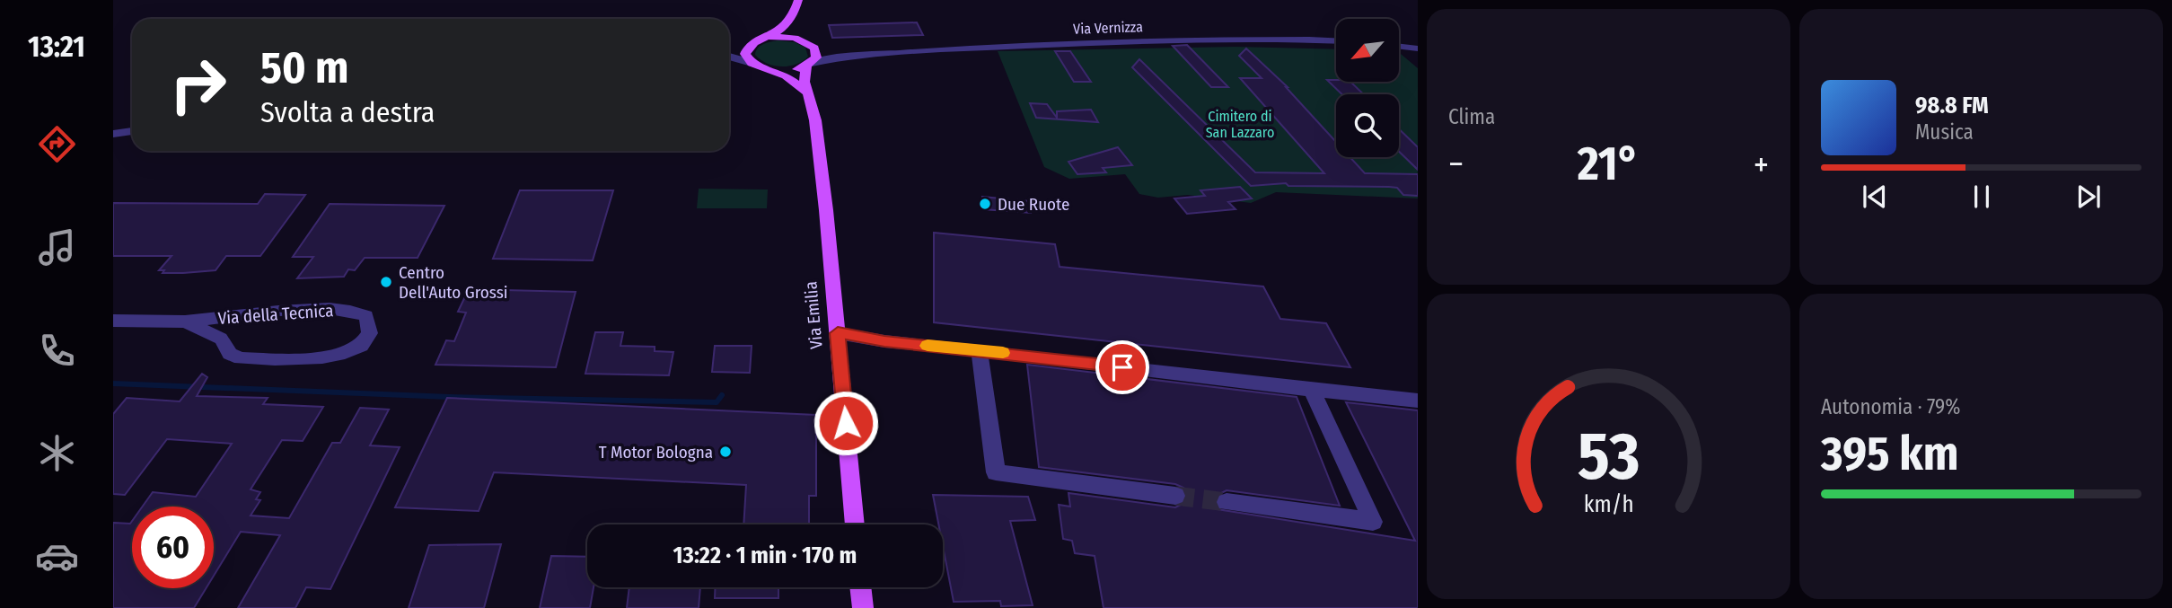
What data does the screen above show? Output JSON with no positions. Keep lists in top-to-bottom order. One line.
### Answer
{"streets":{"main road":["Via Emilia"],"street":["Via Vernizza","Via della Tecnica"]},"crossings":[["Via Vernizza","Via Emilia"]],"parks":["Cimitero di San Lazzaro"],"places":["Due Ruote","Centro Dell'Auto Grossi","T Motor Bologna"],"north":"bottom left","page":{"tabs":"13:21","tile":["Clima",["Autonomia · 79%","395 km"]],"turn":["50 m","Svolta a destra"],"song":["98.8 FM","Musica"],"heat":["−","21°","+"],"limit":"60","trip":"13:22 · 1 min · 170 m","gauge":["53","km/h"]}}
